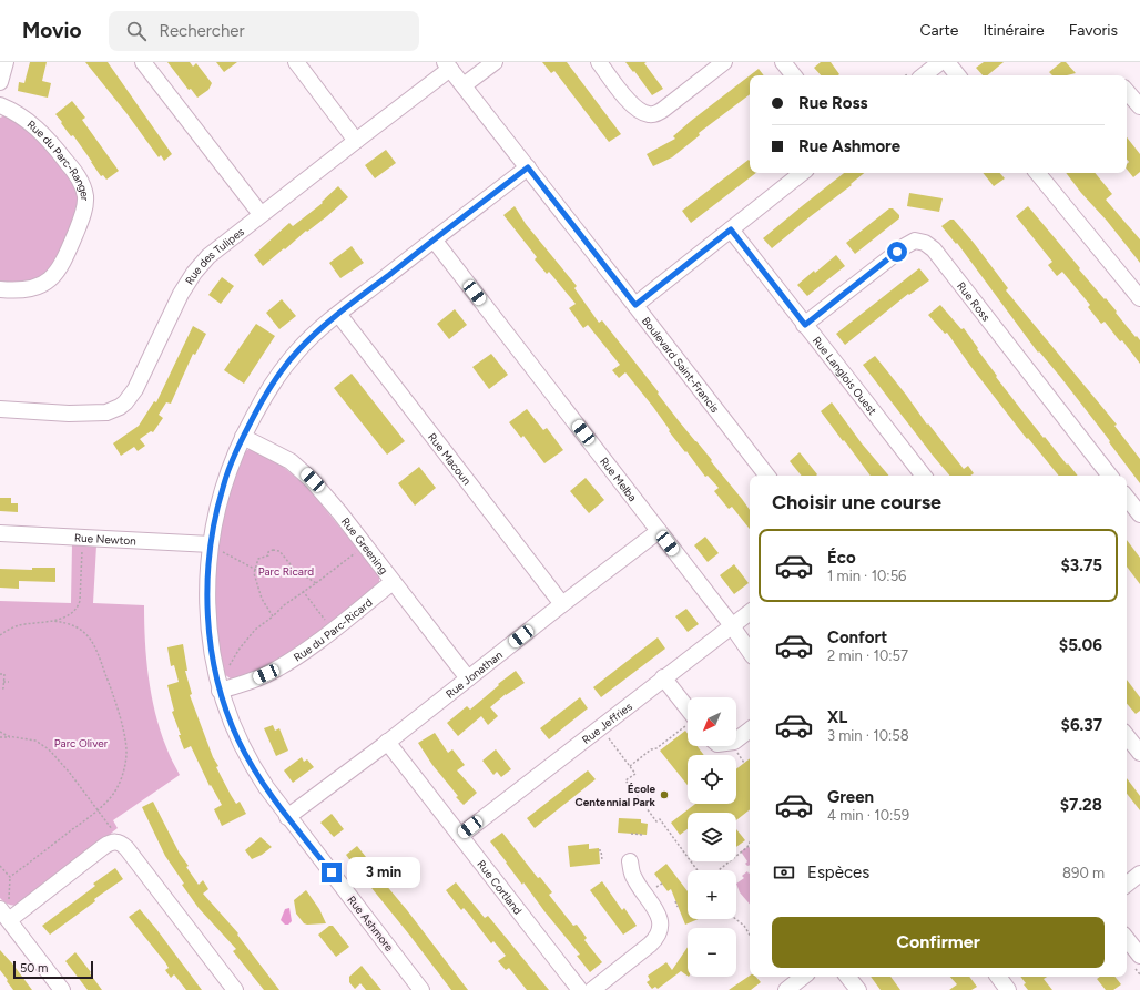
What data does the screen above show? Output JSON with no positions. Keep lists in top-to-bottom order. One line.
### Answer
{"streets":{"street":["Rue du Parc-Ranger","Rue des Tulipes","Rue Ross","Boulevard Saint-Francis","Rue Langlois Ouest","Rue Macoun","Rue Melba","Rue Newton","Rue Greening","Rue du Parc-Ricard","Rue Jonathan","Rue Jeffries","Rue Cortland","Rue Ashmore"]},"crossings":[["Rue des Tulipes","Boulevard Saint-Francis"],["Rue Ross","Rue Langlois Ouest"],["Boulevard Saint-Francis","Rue Ashmore"],["Rue Macoun","Rue Jonathan"],["Rue Macoun","Rue Ashmore"],["Rue Melba","Rue Jonathan"],["Rue Melba","Rue Jeffries"],["Rue Melba","Rue Ashmore"],["Rue Newton","Rue Ashmore"],["Rue Greening","Rue du Parc-Ricard"],["Rue Greening","Rue Jonathan"],["Rue Greening","Rue Ashmore"],["Rue du Parc-Ricard","Rue Ashmore"],["Rue Jonathan","Rue Cortland"],["Rue Jonathan","Rue Ashmore"],["Rue Jeffries","Rue Cortland"]],"parks":["Parc Ricard","Parc Oliver"],"places":["École Centennial Park"],"scale_bar":"50 m","north":"bottom left","page":{"header":"Movio","search":"Rechercher","nav":["Carte","Itinéraire","Favoris"],"banner":["Rue Ross","Rue Ashmore"],"heading":"Choisir une course","list":[{"name":"Éco","note":"1 min · 10:56","value":"$3.75"},{"name":"Confort","note":"2 min · 10:57","value":"$5.06"},{"name":"XL","note":"3 min · 10:58","value":"$6.37"},{"name":"Green","note":"4 min · 10:59","value":"$7.28"}],"map_buttons":["+","−"],"pay":["Espèces","890 m"],"bubble":"3 min","buttons":"Confirmer","scale":"50 m"}}
